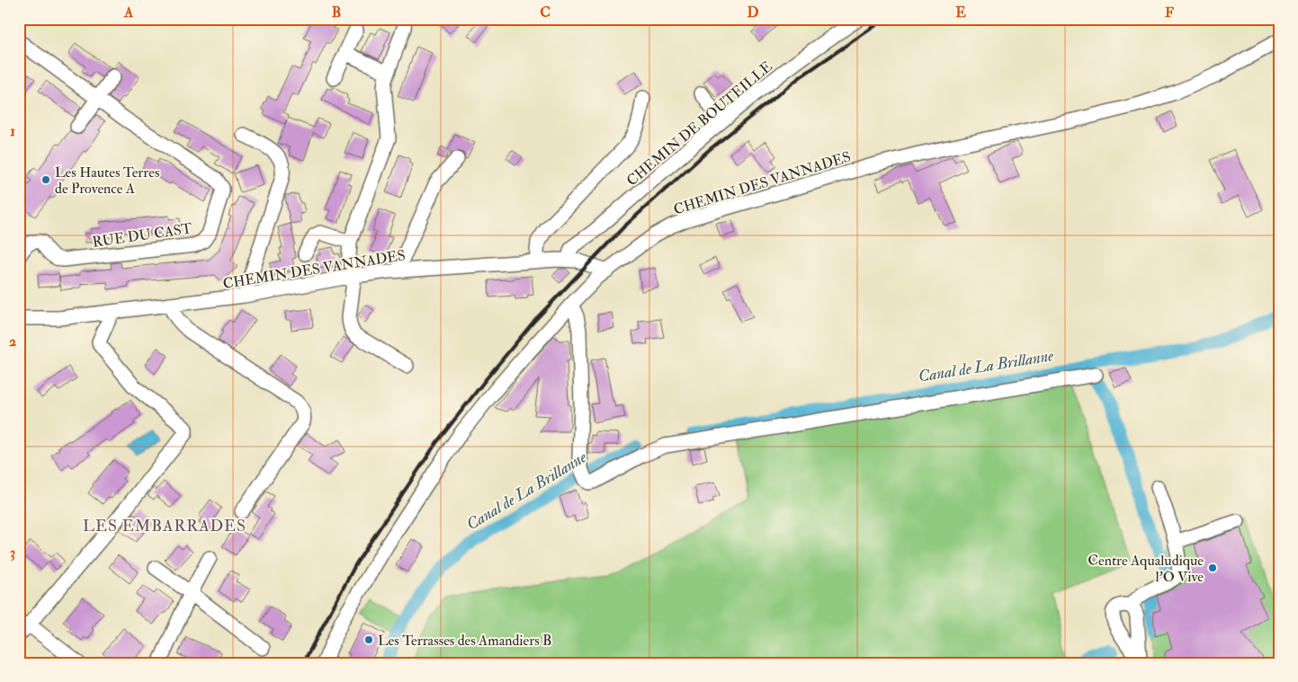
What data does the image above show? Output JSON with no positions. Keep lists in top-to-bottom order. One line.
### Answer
{"streets":{"street":["CHEMIN DE BOUTEILLE","CHEMIN DES VANNADES","RUE DU CAST"]},"crossings":[["CHEMIN DE BOUTEILLE","CHEMIN DES VANNADES"]],"districts":["LES EMBARRADES"],"water":["Canal de La Brillanne"],"places":["Les Hautes Terres de Provence A","Centre Aqualudique l'O Vive","Les Terrasses des Amandiers B"],"grid":{"columns":["A","B","C","D","E","F"],"rows":["1","2","3"]}}
